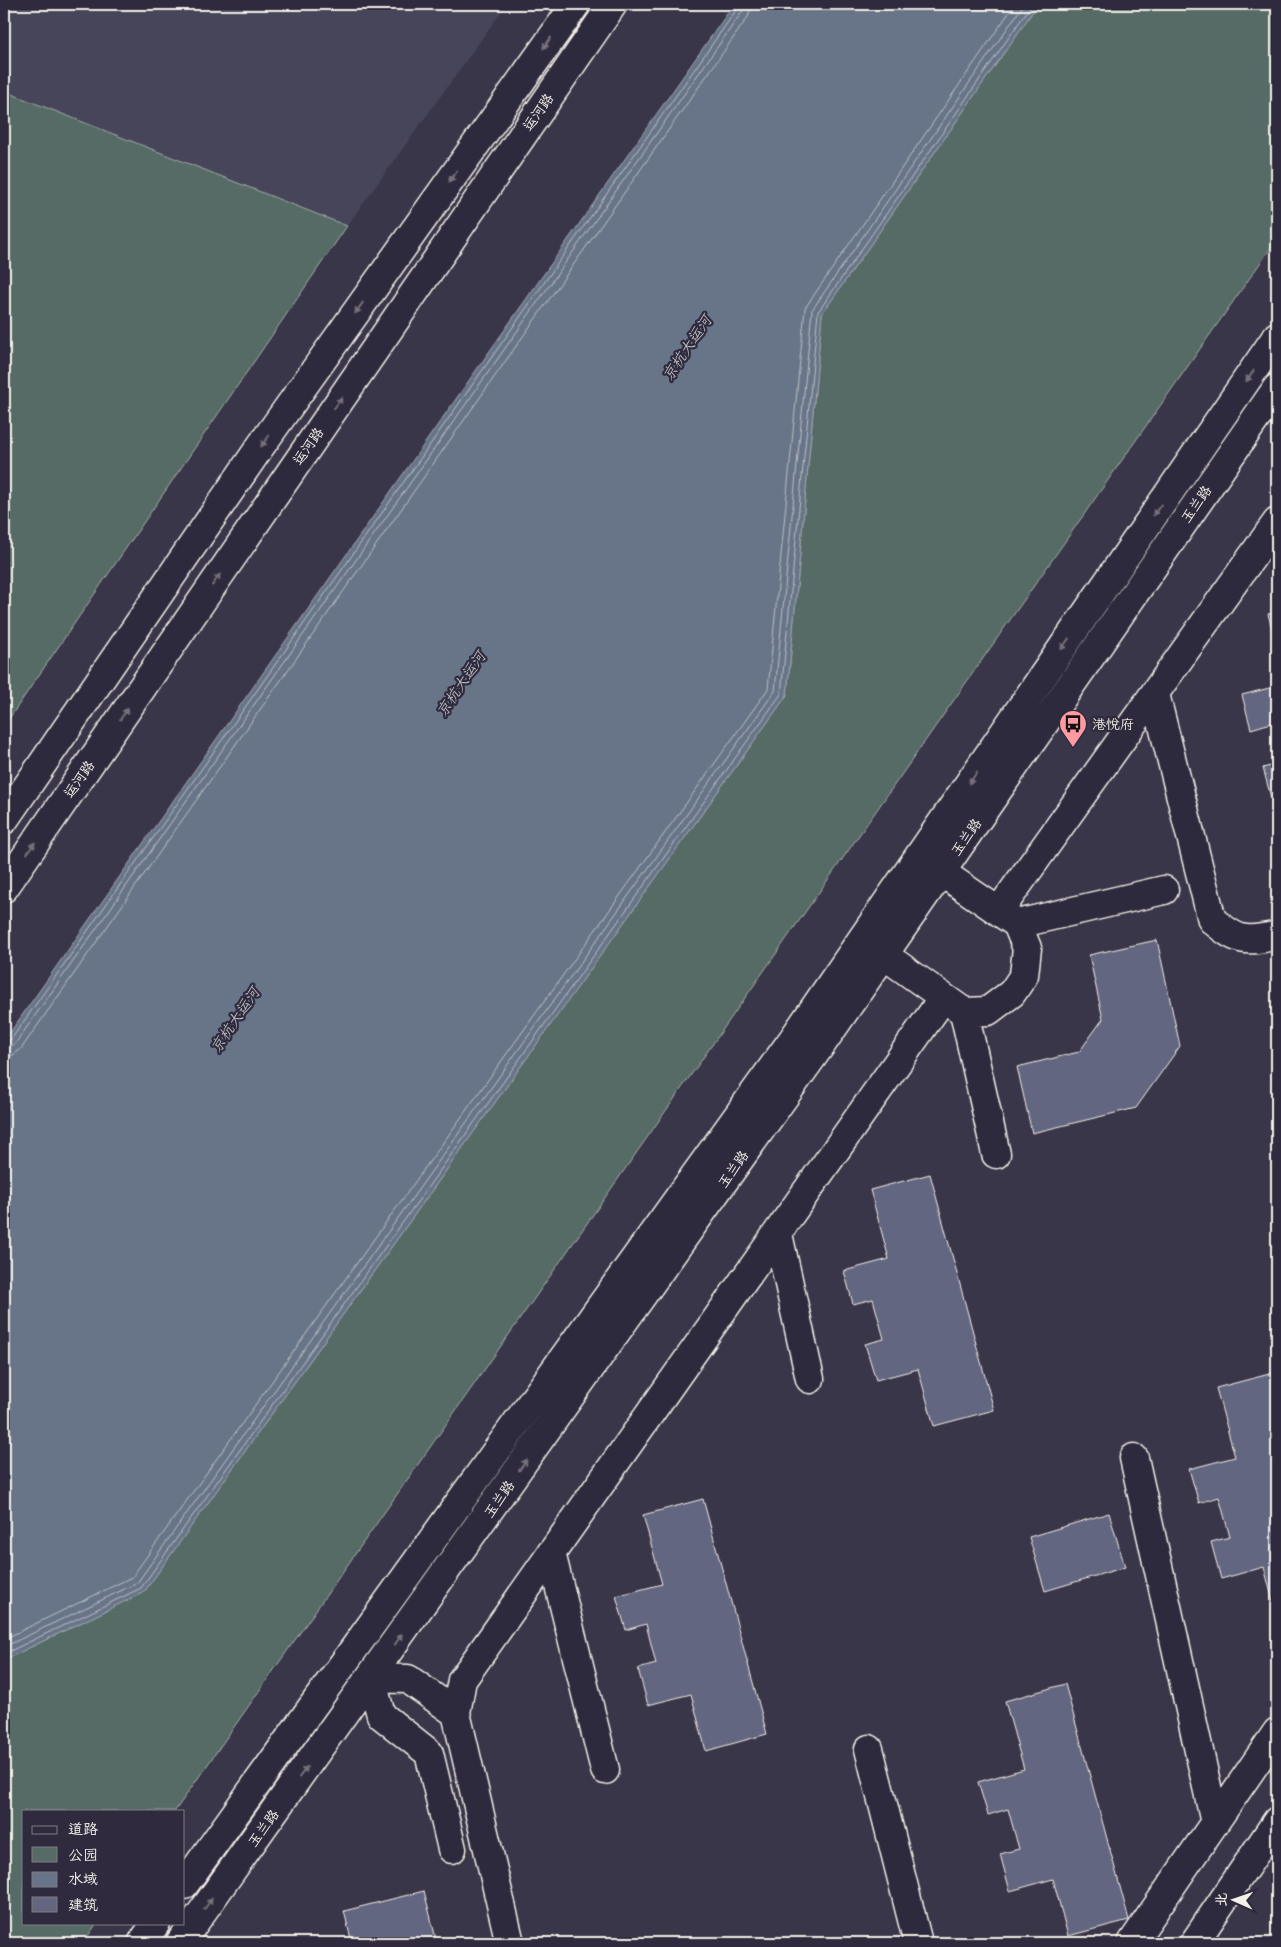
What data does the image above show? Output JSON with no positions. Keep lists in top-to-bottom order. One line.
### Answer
{"streets":{"street":["运河路","玉兰路"]},"water":["京杭大运河"],"places":{"bus stop":["港悦府"]},"legend":["道路","公园","水域","建筑"],"north":"left"}
